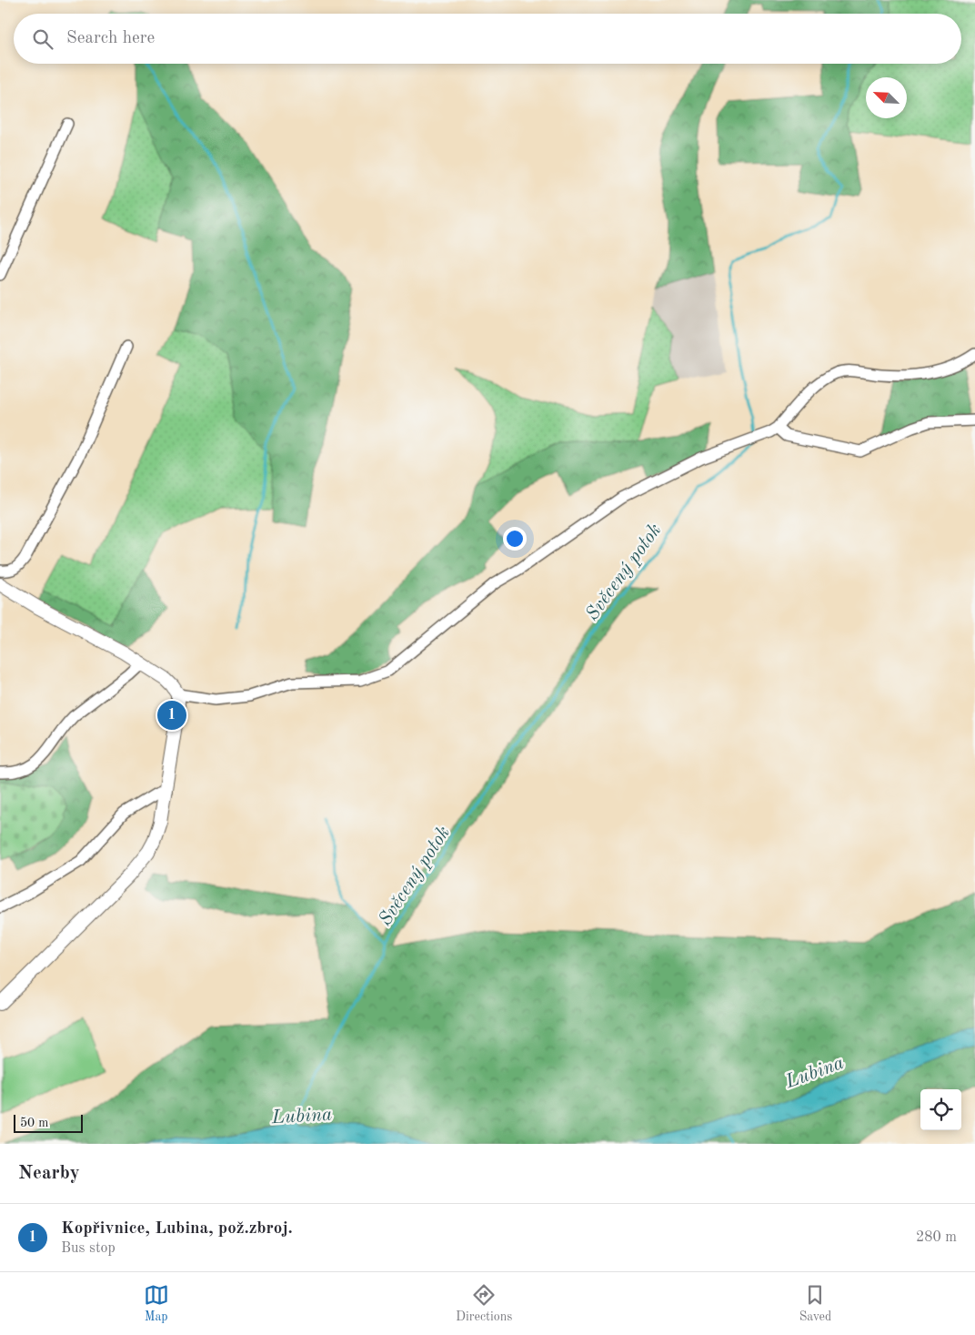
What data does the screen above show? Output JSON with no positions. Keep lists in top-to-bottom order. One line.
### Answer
{"water":["Svěcený potok","Lubina"],"scale_bar":"50 m","north":"top left","page":{"search":"Search here","pins":"1","scale":"50 m","heading":"Nearby","list":[{"mark":"1","name":"Kopřivnice, Lubina, pož.zbroj.","note":"Bus stop","value":"280 m"}],"nav":["Map","Directions","Saved"]}}
